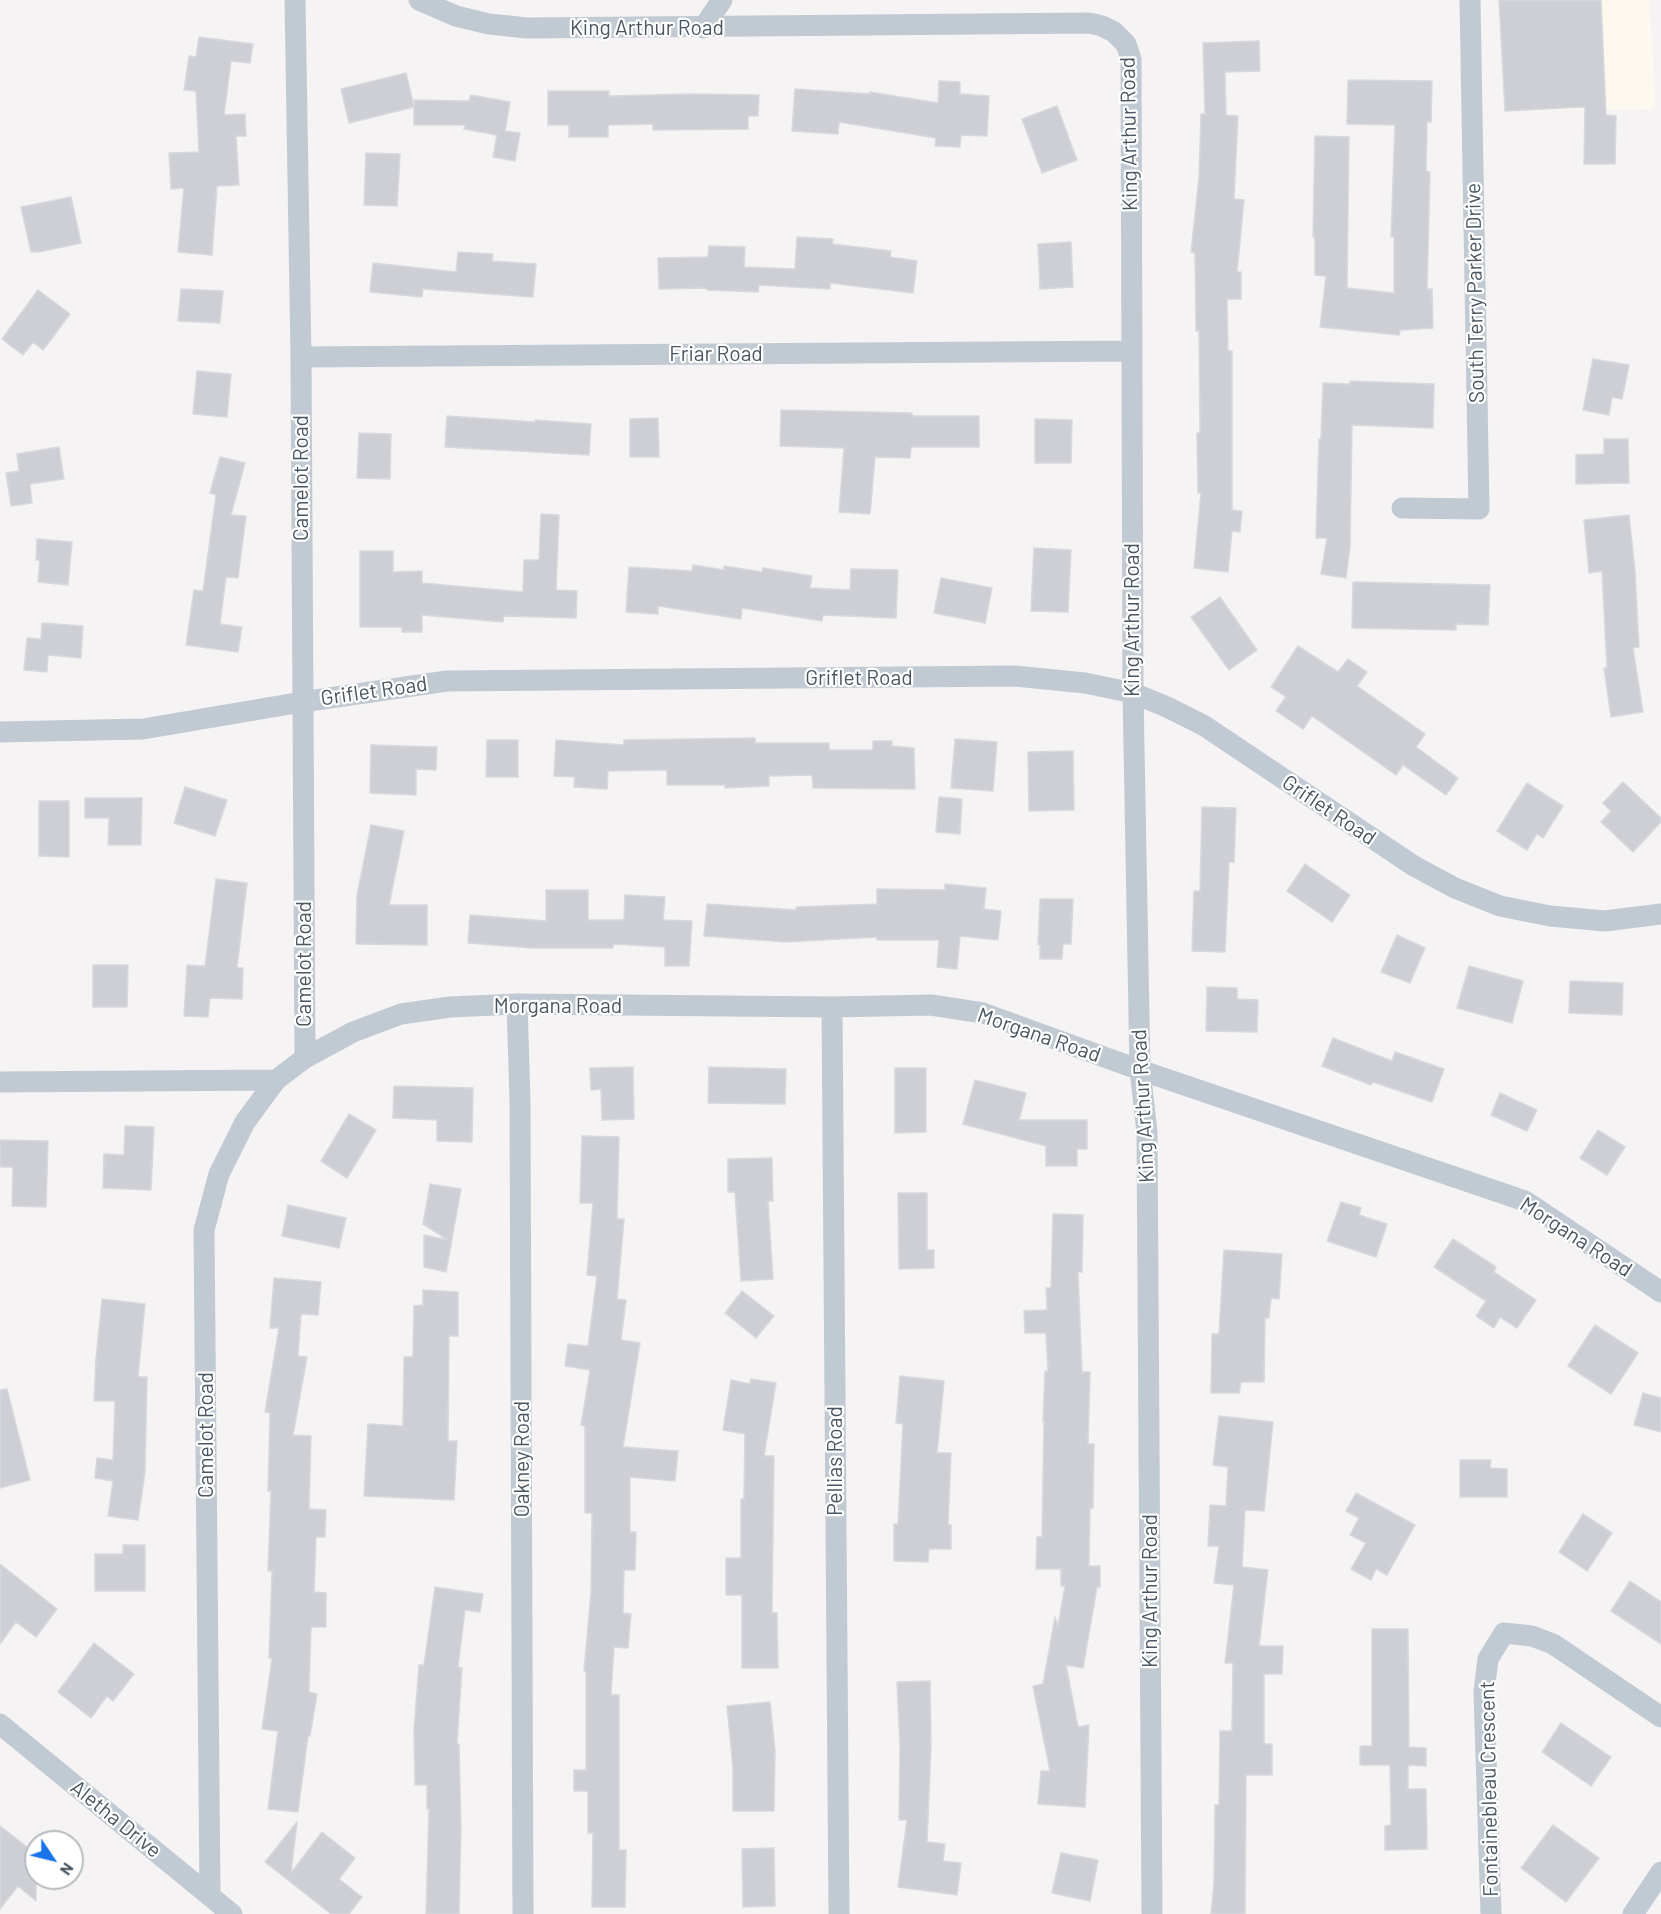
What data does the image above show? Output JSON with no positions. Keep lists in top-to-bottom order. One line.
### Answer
{"streets":{"street":["King Arthur Road","South Terry Parker Drive","Friar Road","Camelot Road","Griflet Road","Morgana Road","Oakney Road","Pellias Road","Fontainebleau Crescent","Aletha Drive"]},"crossings":[["King Arthur Road","Friar Road"],["King Arthur Road","Griflet Road"],["King Arthur Road","Morgana Road"],["Friar Road","Camelot Road"],["Camelot Road","Griflet Road"],["Camelot Road","Morgana Road"],["Camelot Road","Aletha Drive"],["Morgana Road","Oakney Road"],["Morgana Road","Pellias Road"]],"north":"bottom right"}
